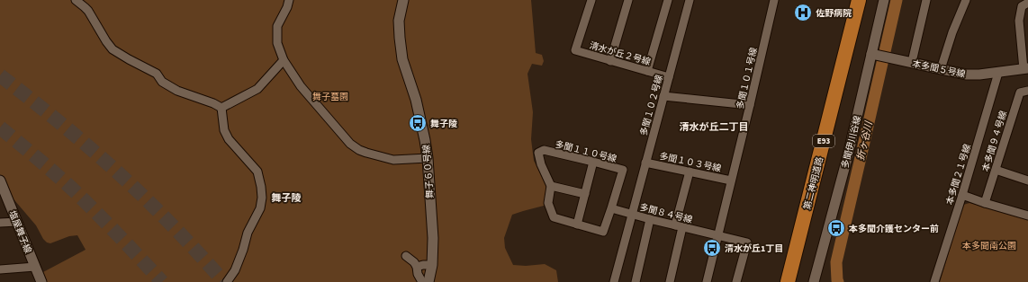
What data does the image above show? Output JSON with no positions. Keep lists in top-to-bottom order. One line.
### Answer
{"streets":{"highway":["E93","第二神明道路"],"street":["清水が丘２号線","本多聞５号線","多聞１０１号線","多聞１０２号線","本多聞９４号線","多聞伊川谷線","多聞１１０号線","多聞１０３号線","舞子６０号線","本多聞２１号線","多聞８４号線","塩屋舞子線"]},"crossings":[["清水が丘２号線","多聞１０２号線"],["本多聞５号線","多聞伊川谷線"],["本多聞５号線","本多聞２１号線"],["多聞１０１号線","多聞１０３号線"],["多聞１０１号線","多聞８４号線"],["多聞１０２号線","多聞１０３号線"],["多聞１０２号線","多聞８４号線"]],"districts":["清水が丘二丁目","舞子陵"],"water":["折ヶ谷川"],"parks":["舞子墓園","本多聞南公園"],"places":{"hospital":["佐野病院"],"bus stop":["舞子陵","本多聞介護センター前","清水が丘1丁目"]}}
